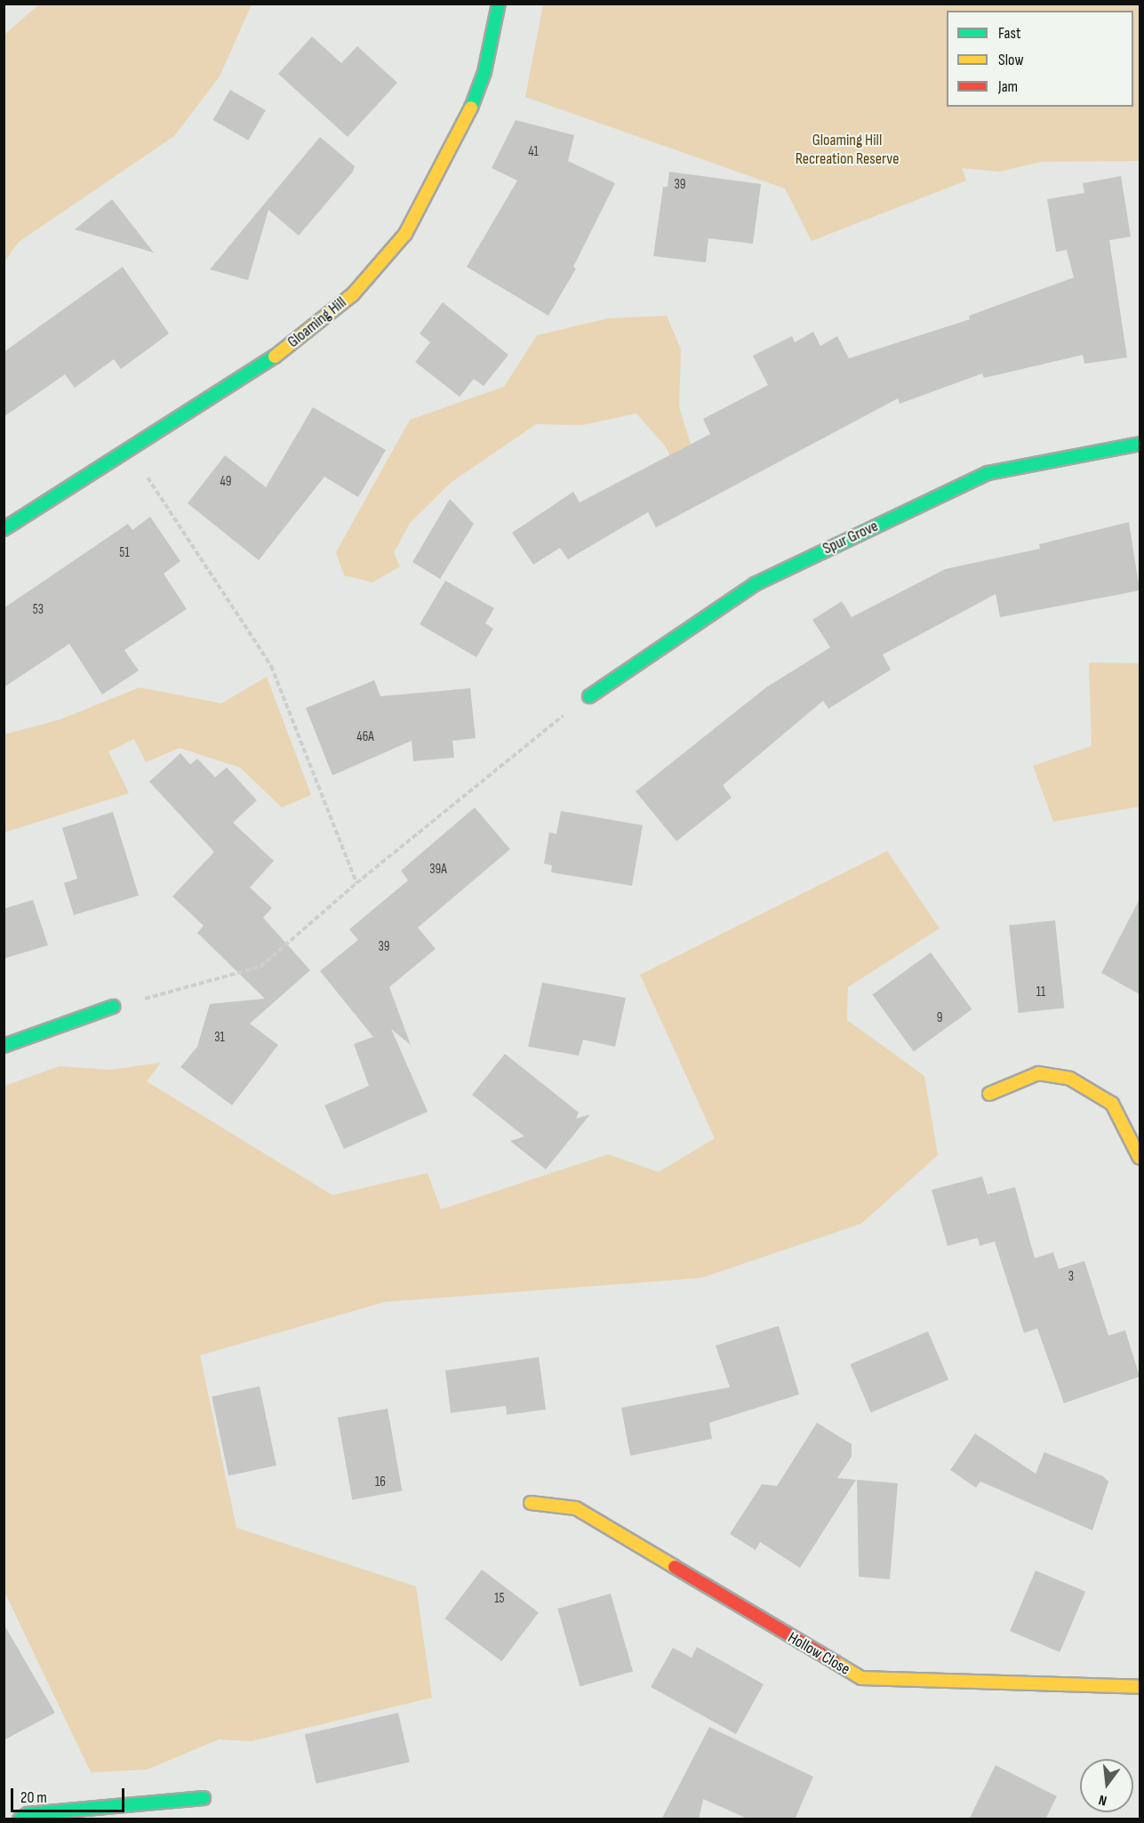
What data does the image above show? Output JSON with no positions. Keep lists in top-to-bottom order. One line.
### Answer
{"streets":{"street":["Gloaming Hill","Spur Grove","Hollow Close"]},"parks":["Gloaming Hill Recreation Reserve"],"house_numbers":["41","39","49","51","53","46A","39A","39","11","9","31","3","16","15"],"legend":["Fast","Slow","Jam"],"scale_bar":"20 m","north":"bottom"}
